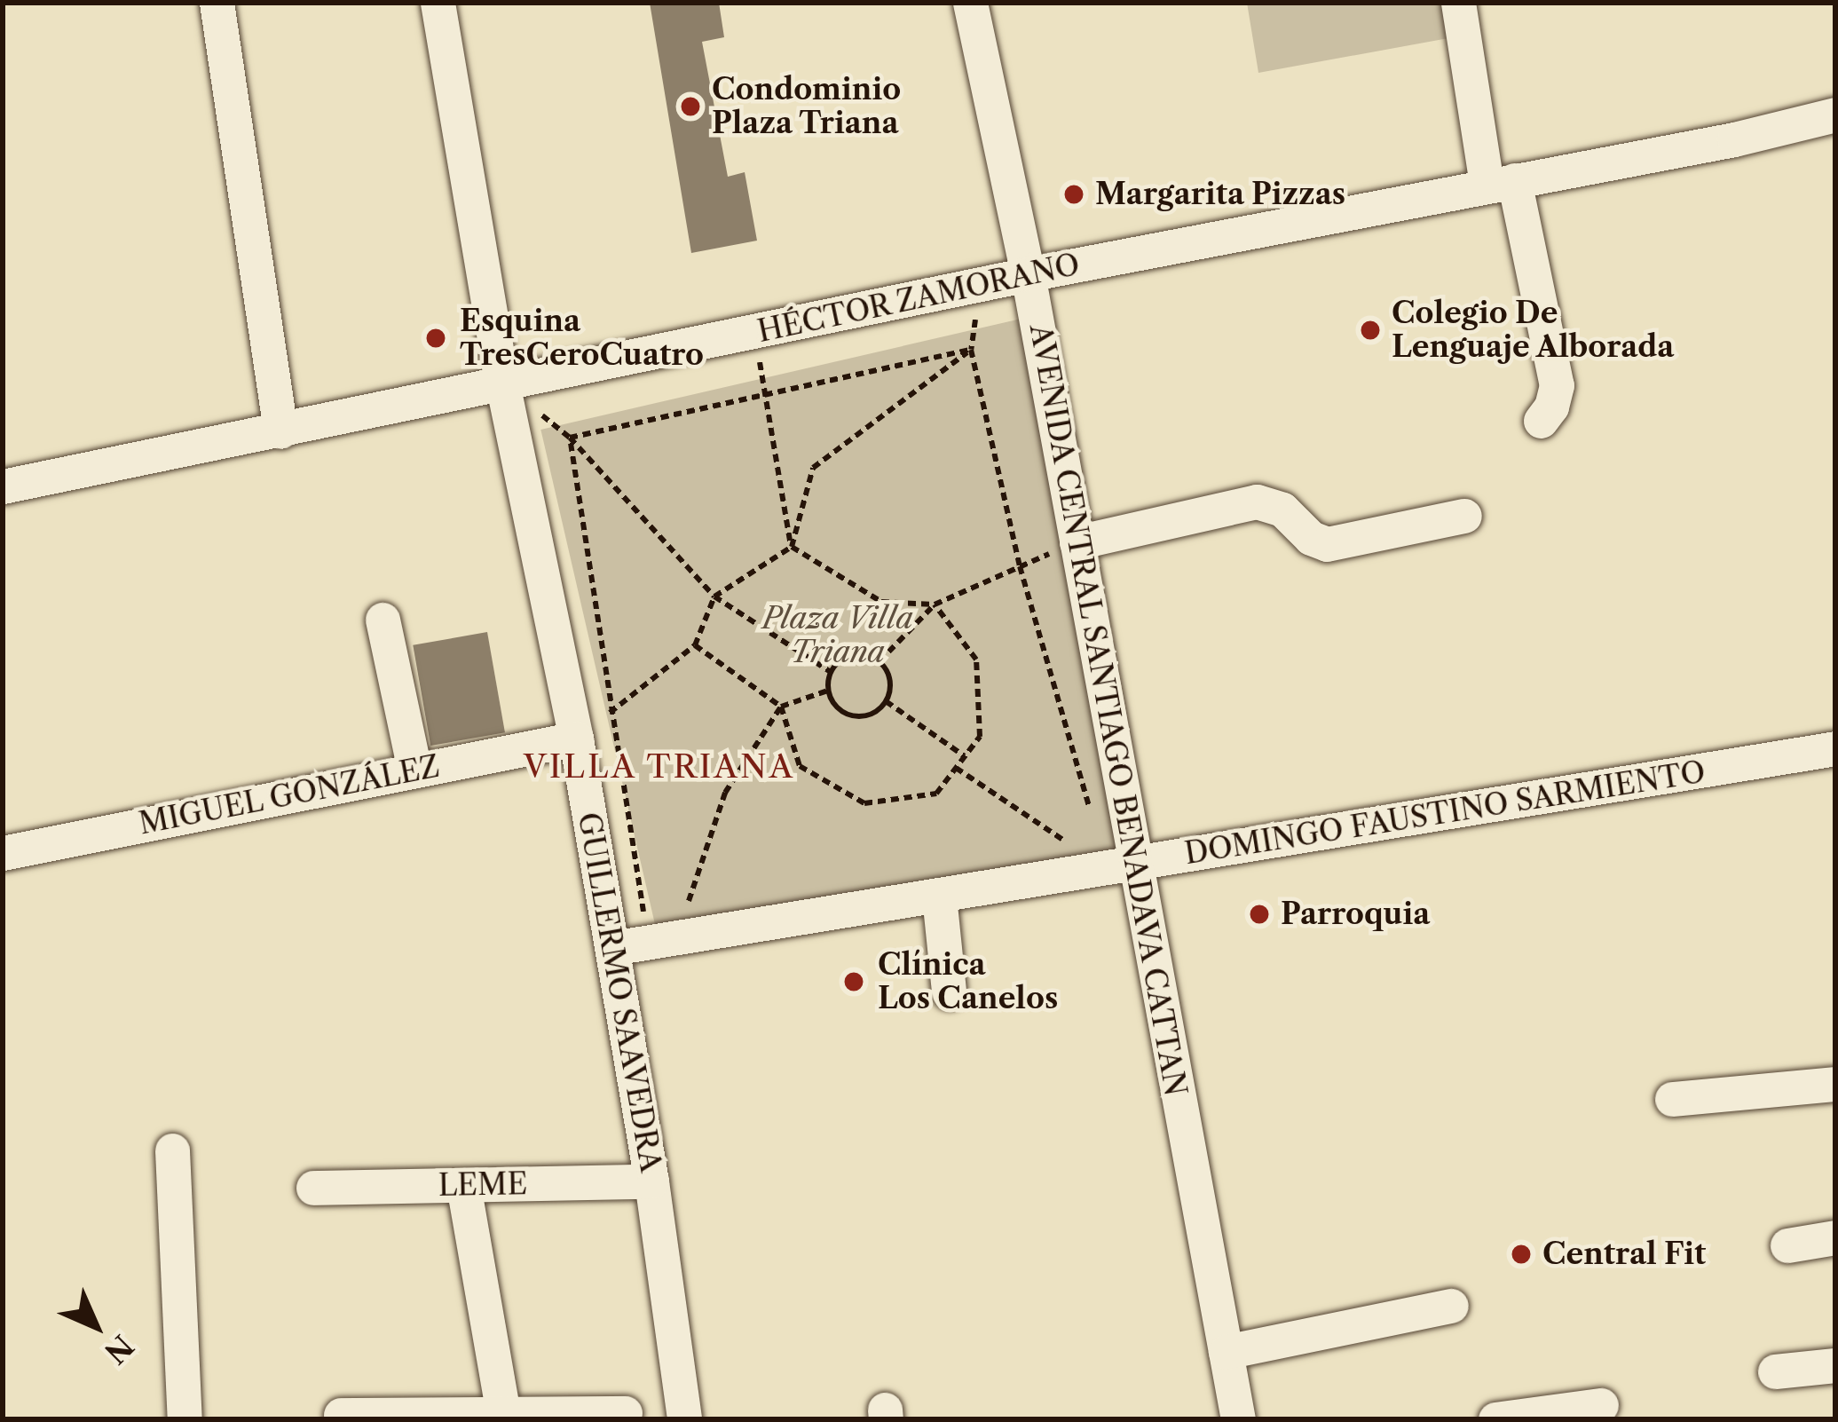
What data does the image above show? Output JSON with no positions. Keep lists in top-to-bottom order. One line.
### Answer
{"streets":{"street":["HÉCTOR ZAMORANO","AVENIDA CENTRAL SANTIAGO BENADAVA CATTAN","MIGUEL GONZÁLEZ","DOMINGO FAUSTINO SARMIENTO","GUILLERMO SAAVEDRA","LEME"]},"crossings":[["HÉCTOR ZAMORANO","AVENIDA CENTRAL SANTIAGO BENADAVA CATTAN"],["HÉCTOR ZAMORANO","GUILLERMO SAAVEDRA"],["AVENIDA CENTRAL SANTIAGO BENADAVA CATTAN","DOMINGO FAUSTINO SARMIENTO"],["MIGUEL GONZÁLEZ","GUILLERMO SAAVEDRA"],["DOMINGO FAUSTINO SARMIENTO","GUILLERMO SAAVEDRA"],["GUILLERMO SAAVEDRA","LEME"]],"districts":["VILLA TRIANA"],"parks":["Plaza Villa Triana"],"places":["Condominio Plaza Triana","Margarita Pizzas","Colegio De Lenguaje Alborada","Esquina TresCeroCuatro","Parroquia","Clínica Los Canelos","Central Fit"],"north":"bottom right"}
